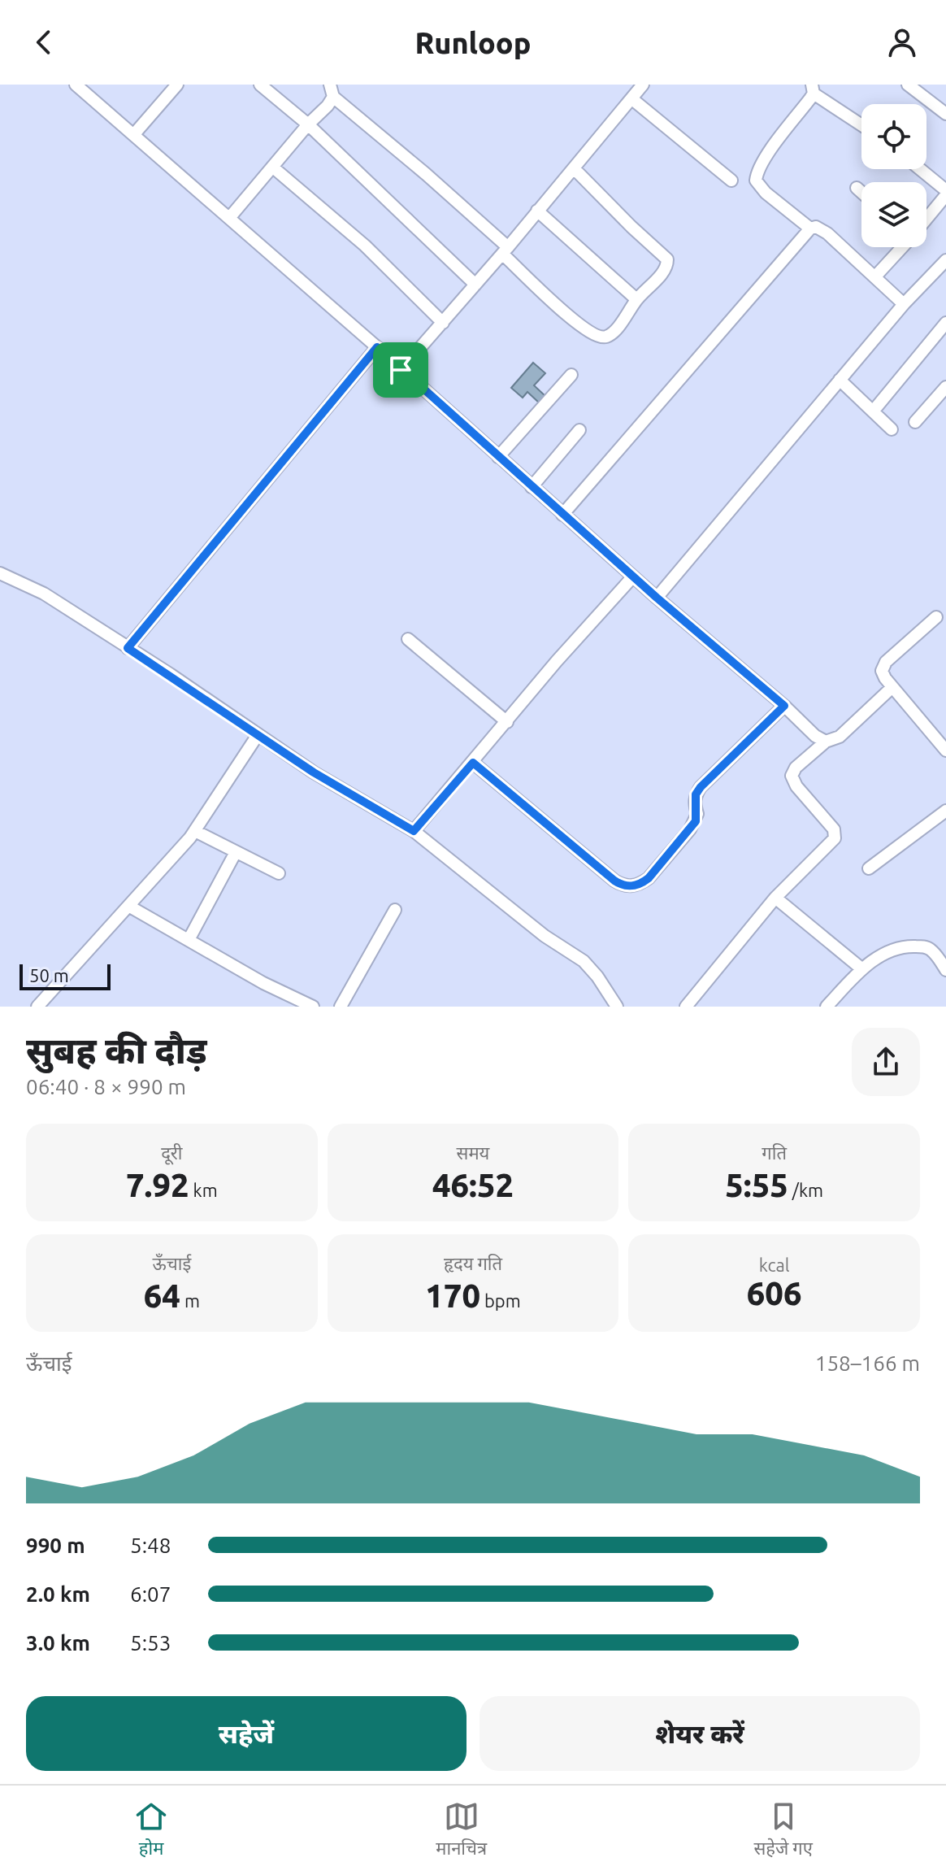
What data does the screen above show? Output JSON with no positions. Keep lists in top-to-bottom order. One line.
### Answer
{"scale_bar":"50 m","page":{"header":"Runloop","scale":"50 m","heading":["सुबह की दौड़","06:40 · 8 × 990 m"],"stats":[["दूरी","7.92 km"],["समय","46:52"],["गति","5:55 /km"],["ऊँचाई","64 m"],["हृदय गति","170 bpm"],["kcal","606"]],"chart":["ऊँचाई","158–166 m"],"list":[{"name":"990 m","note":"5:48"},{"name":"2.0 km","note":"6:07"},{"name":"3.0 km","note":"5:53"}],"buttons":["सहेजें","शेयर करें"],"tabs":["होम","मानचित्र","सहेजे गए"]}}
